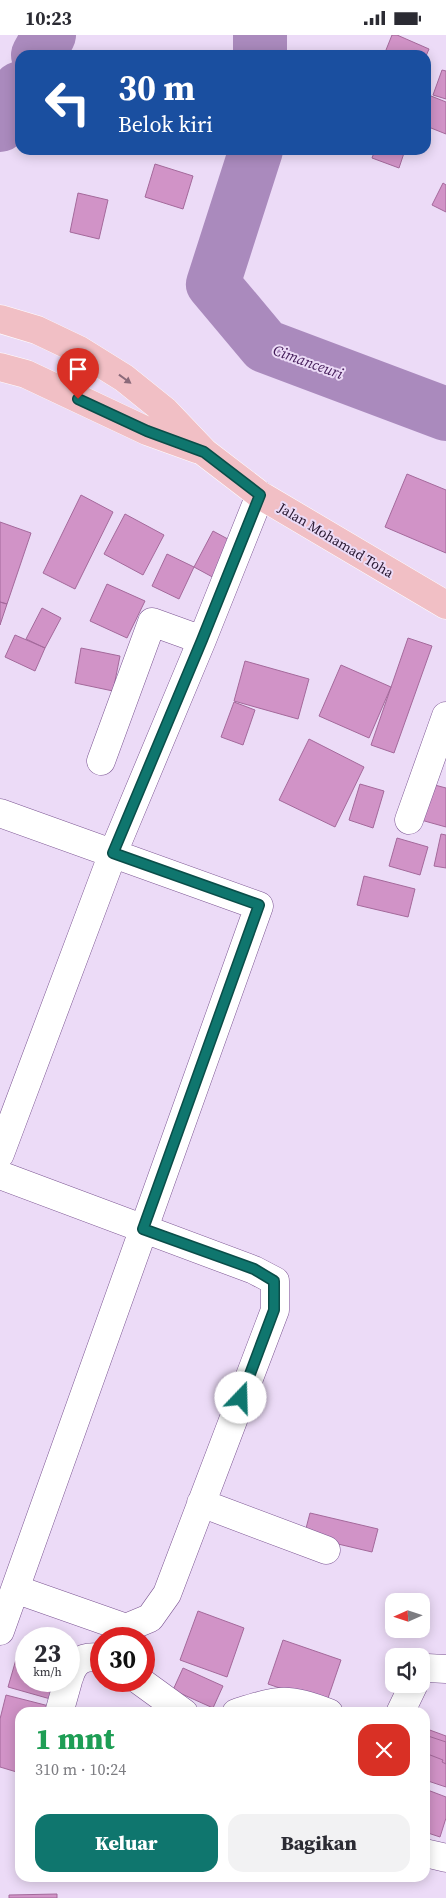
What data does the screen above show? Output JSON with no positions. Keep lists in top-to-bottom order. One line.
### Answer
{"streets":{"main road":["Jalan Mohamad Toha"]},"water":["Cimanceuri"],"north":"left","page":{"status":"10:23","turn":["30 m","Belok kiri"],"speed":"23 km/h","limit":"30","heading":["1 mnt","310 m · 10:24"],"buttons":["Keluar","Bagikan"]}}
